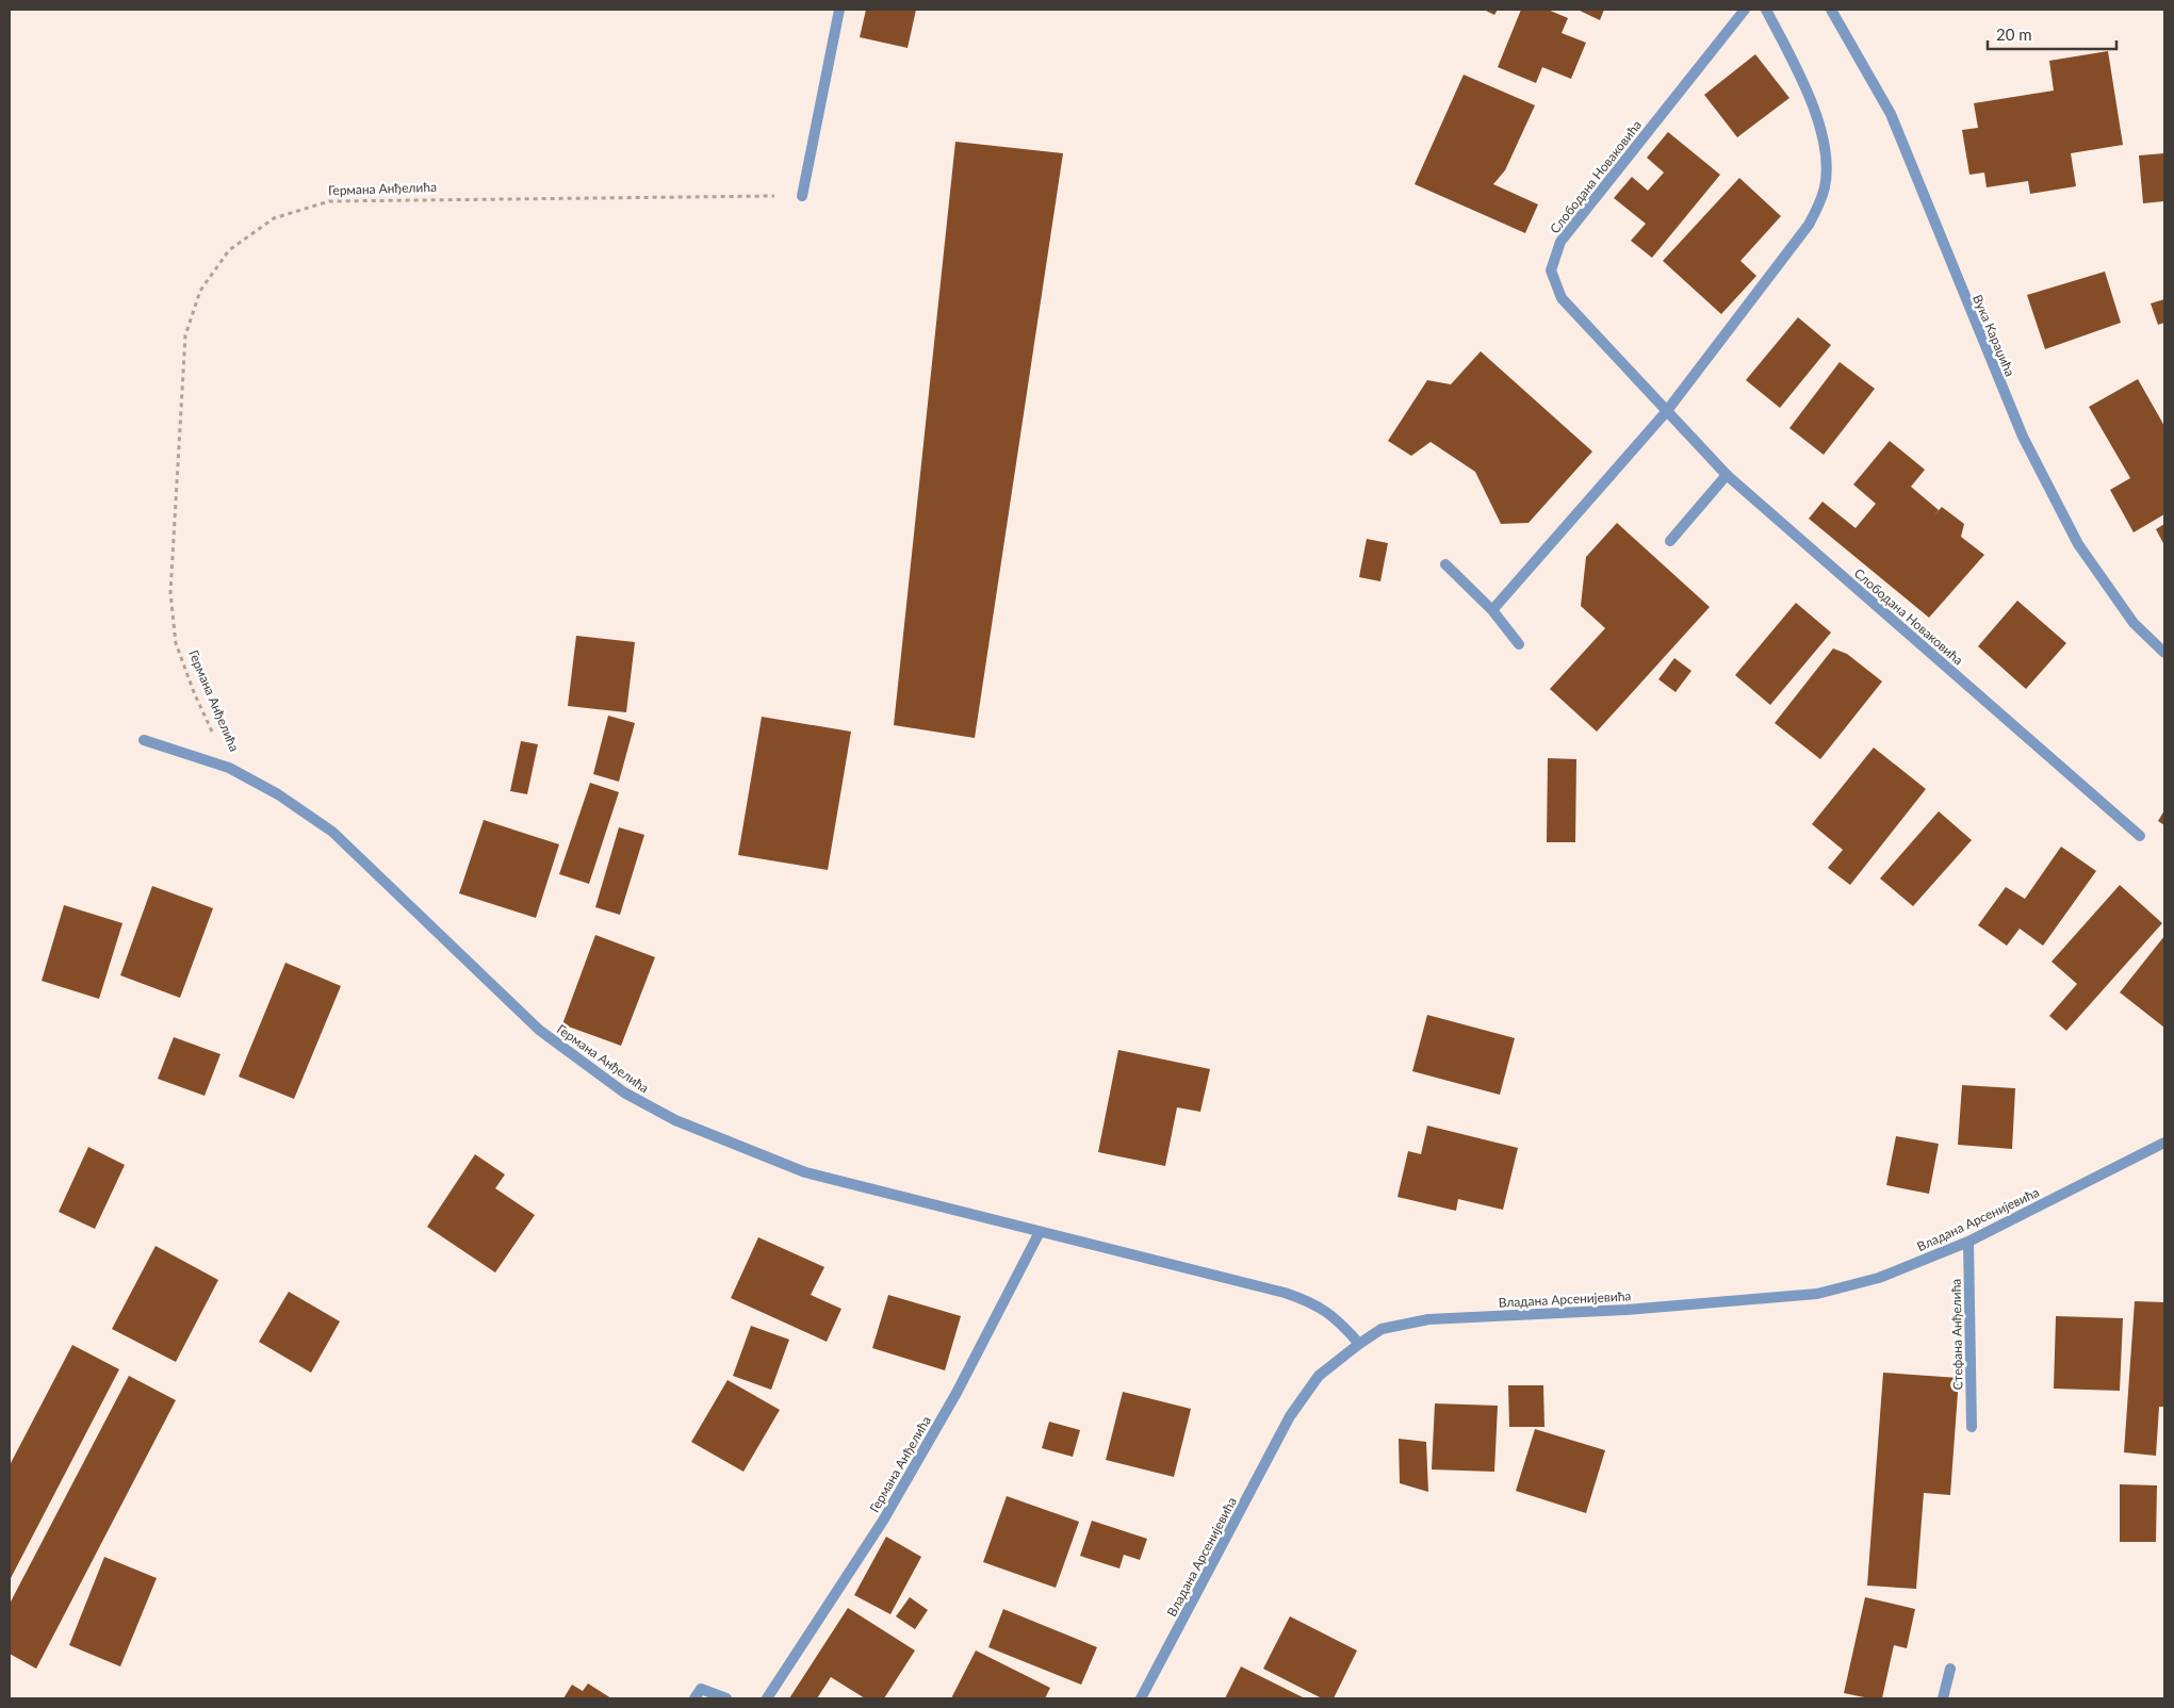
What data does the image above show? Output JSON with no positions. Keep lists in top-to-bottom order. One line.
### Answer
{"streets":{"street":["Слободана Новаковића","Германа Анђелића","Вука Караџића","Владана Арсенијевића","Стефана Анђелића"]},"crossings":[["Германа Анђелића","Владана Арсенијевића"],["Владана Арсенијевића","Стефана Анђелића"]],"scale_bar":"20 m"}
